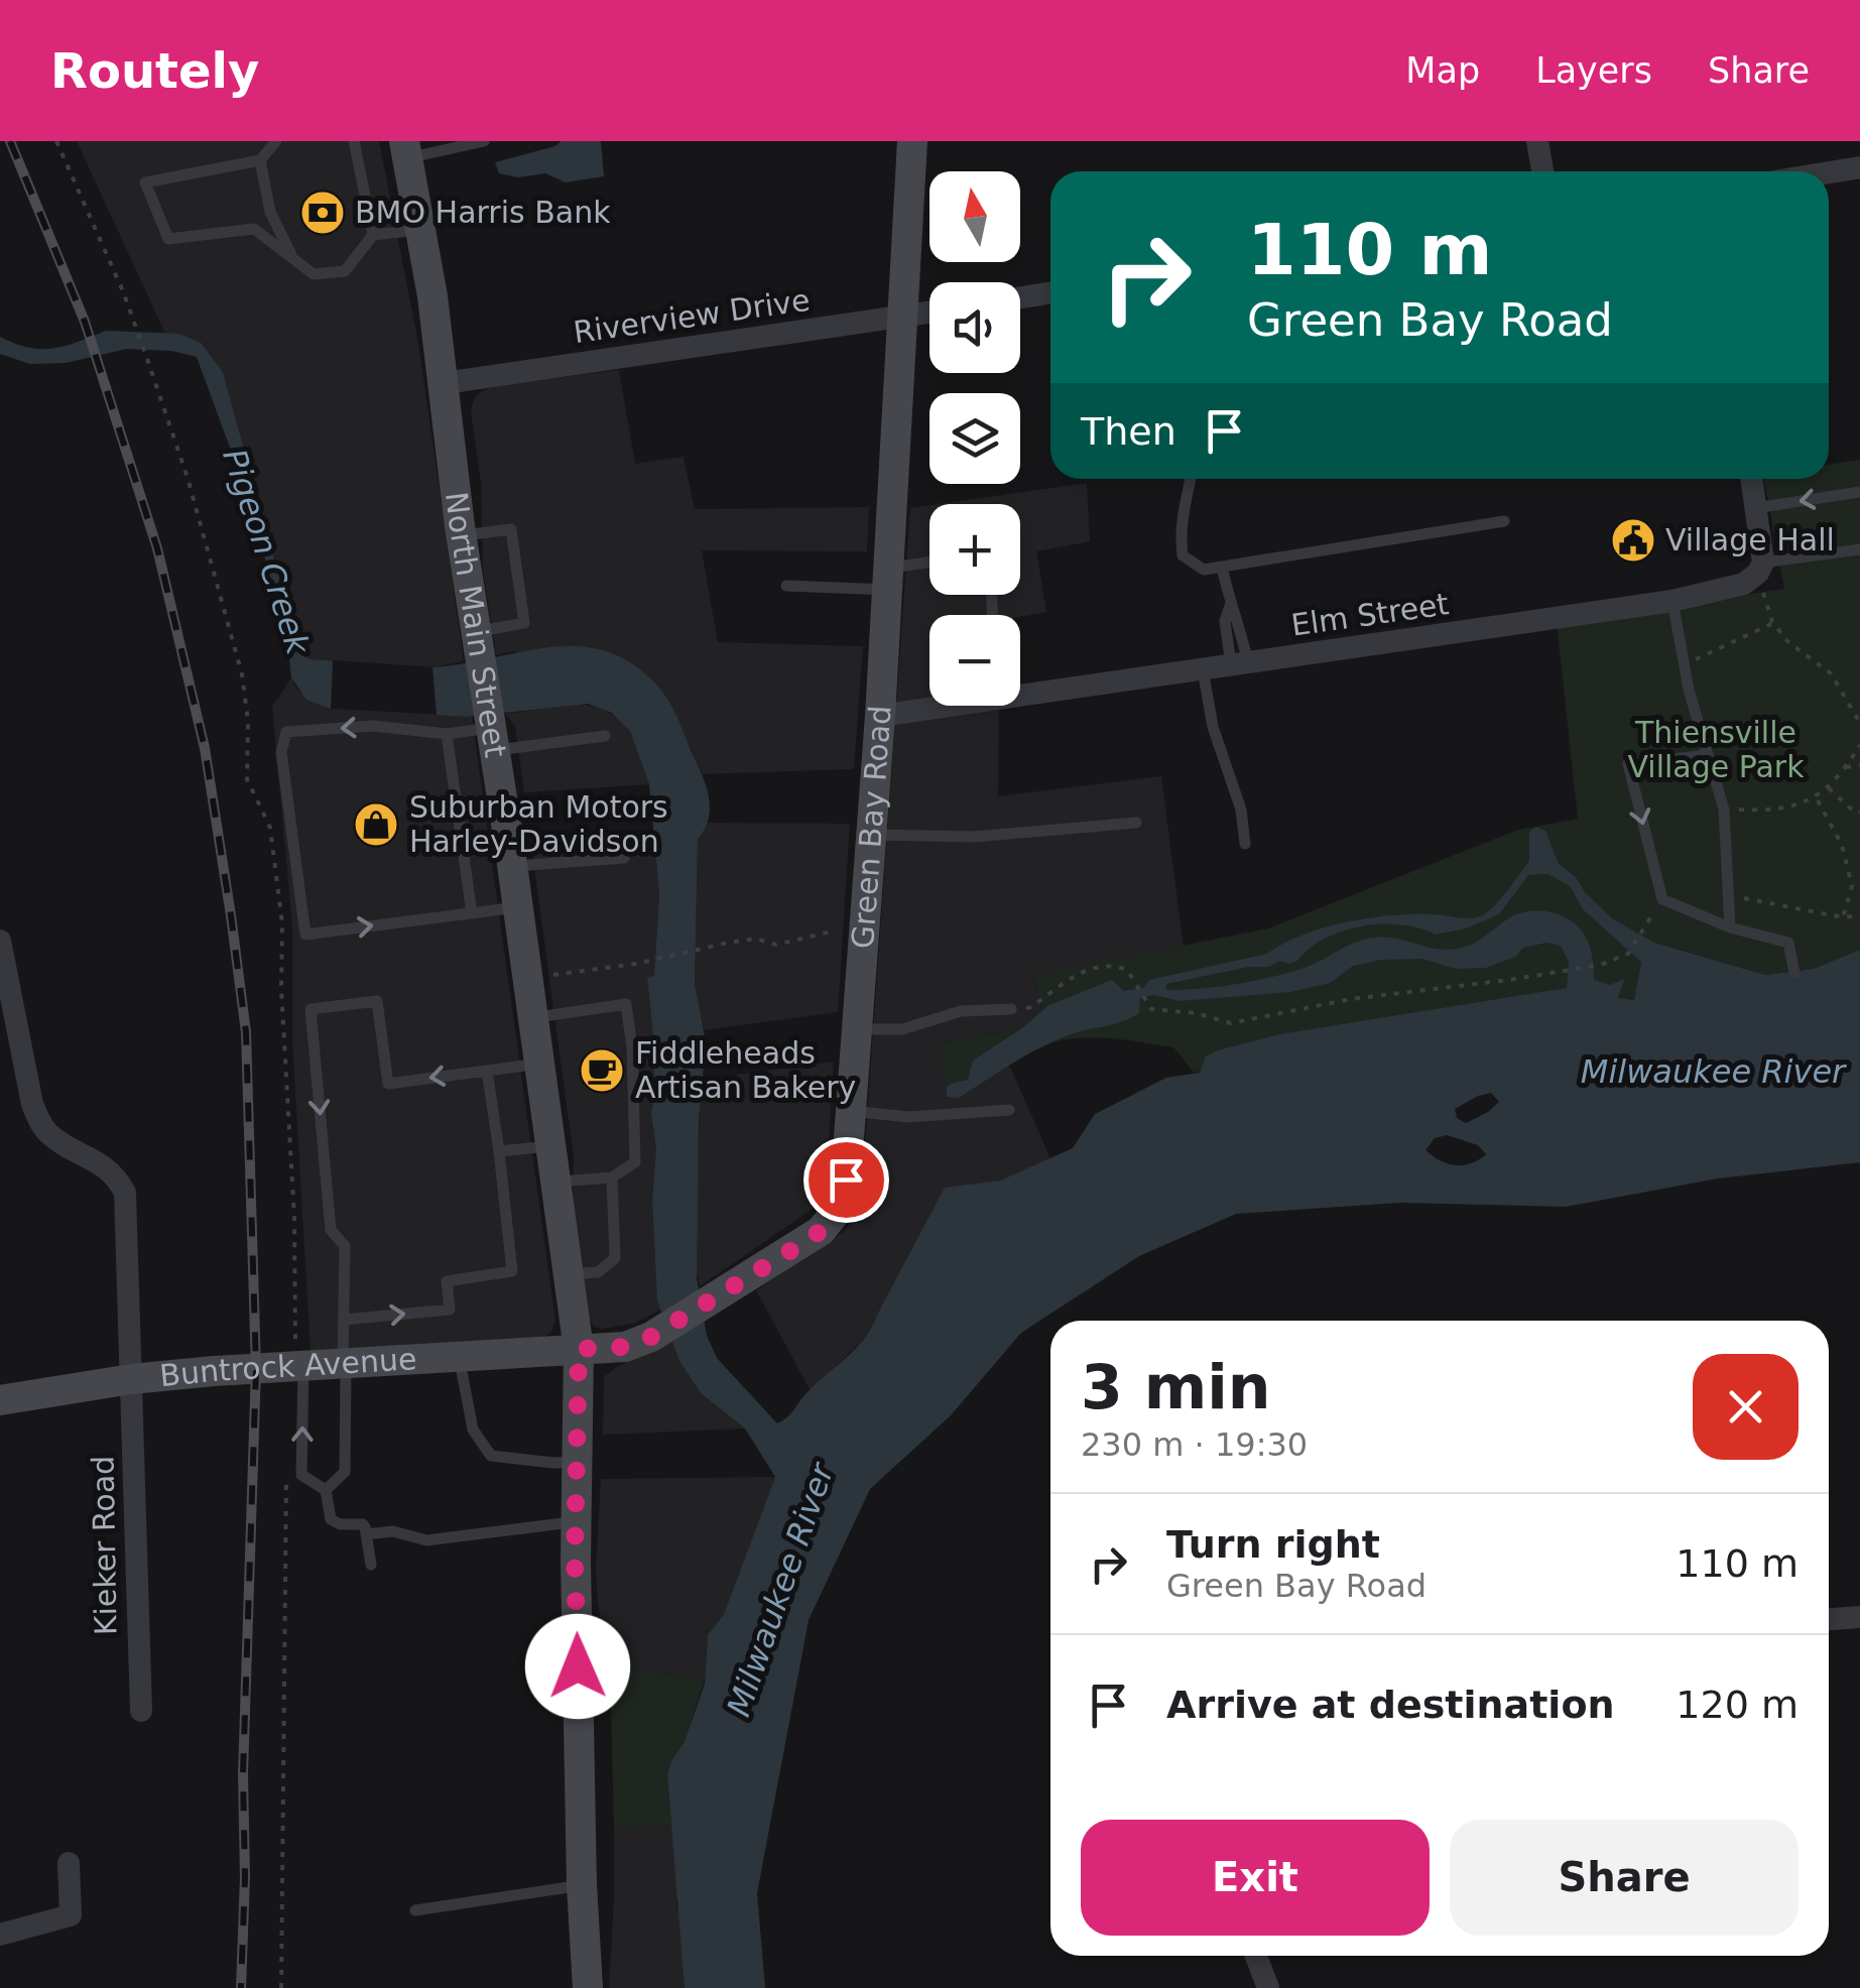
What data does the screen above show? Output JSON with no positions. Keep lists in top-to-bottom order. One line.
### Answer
{"streets":{"street":["Riverview Drive","Elm Street","North Main Street","Green Bay Road","Buntrock Avenue","Kieker Road"]},"crossings":[["Riverview Drive","North Main Street"],["Riverview Drive","Green Bay Road"],["Elm Street","Green Bay Road"],["North Main Street","Green Bay Road"],["North Main Street","Buntrock Avenue"],["Green Bay Road","Buntrock Avenue"],["Buntrock Avenue","Kieker Road"]],"water":["Pigeon Creek","Milwaukee River"],"parks":["Thiensville Village Park"],"places":{"bank":["BMO Harris Bank"],"public building":["Village Hall"],"shop":["Suburban Motors Harley-Davidson"],"cafe":["Fiddleheads Artisan Bakery"]},"north":"top","page":{"header":"Routely","nav":["Map","Layers","Share"],"map_buttons":["+","−"],"turn":["110 m","Green Bay Road"],"then":"Then","heading":["3 min","230 m · 19:30"],"list":[{"name":"Turn right","note":"Green Bay Road","value":"110 m"},{"name":"Arrive at destination","value":"120 m"}],"buttons":["Exit","Share"]}}
